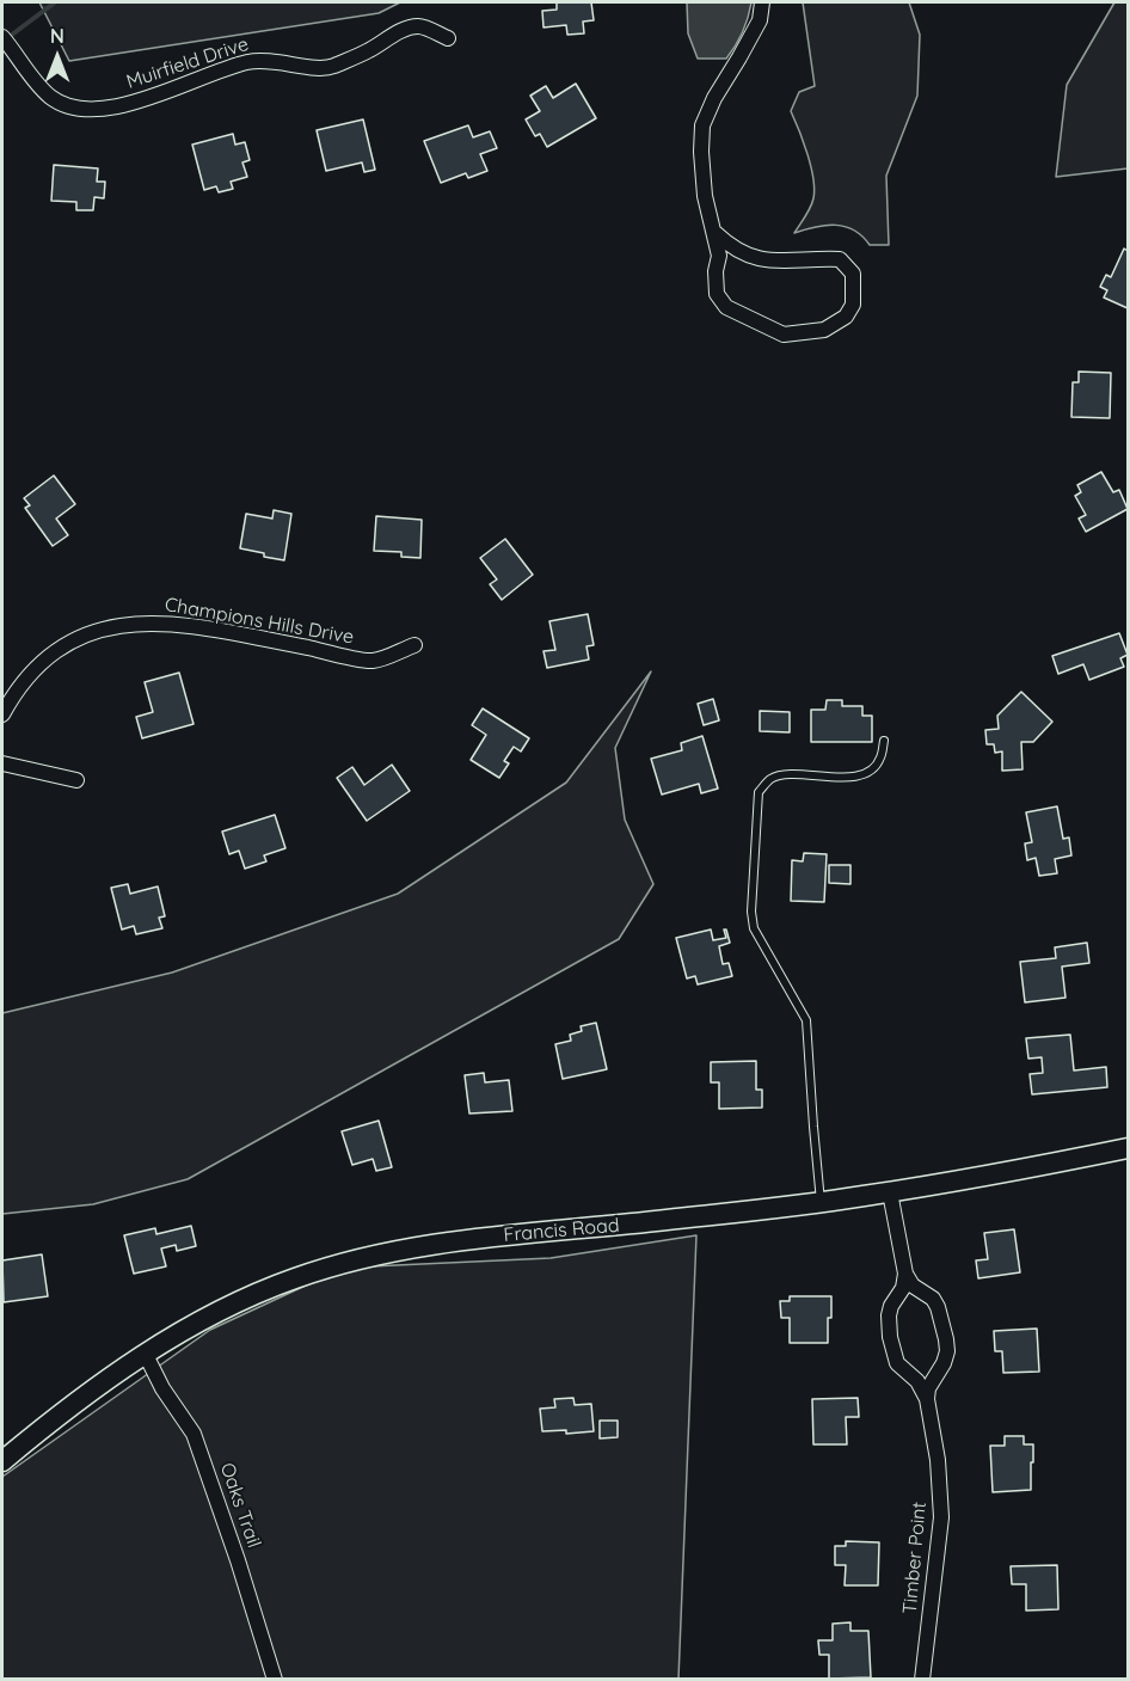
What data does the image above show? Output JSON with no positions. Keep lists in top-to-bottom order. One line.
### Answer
{"streets":{"street":["Muirfield Drive","Champions Hills Drive","Francis Road","Oaks Trail","Timber Point"]},"crossings":[["Francis Road","Oaks Trail"]],"north":"top"}
